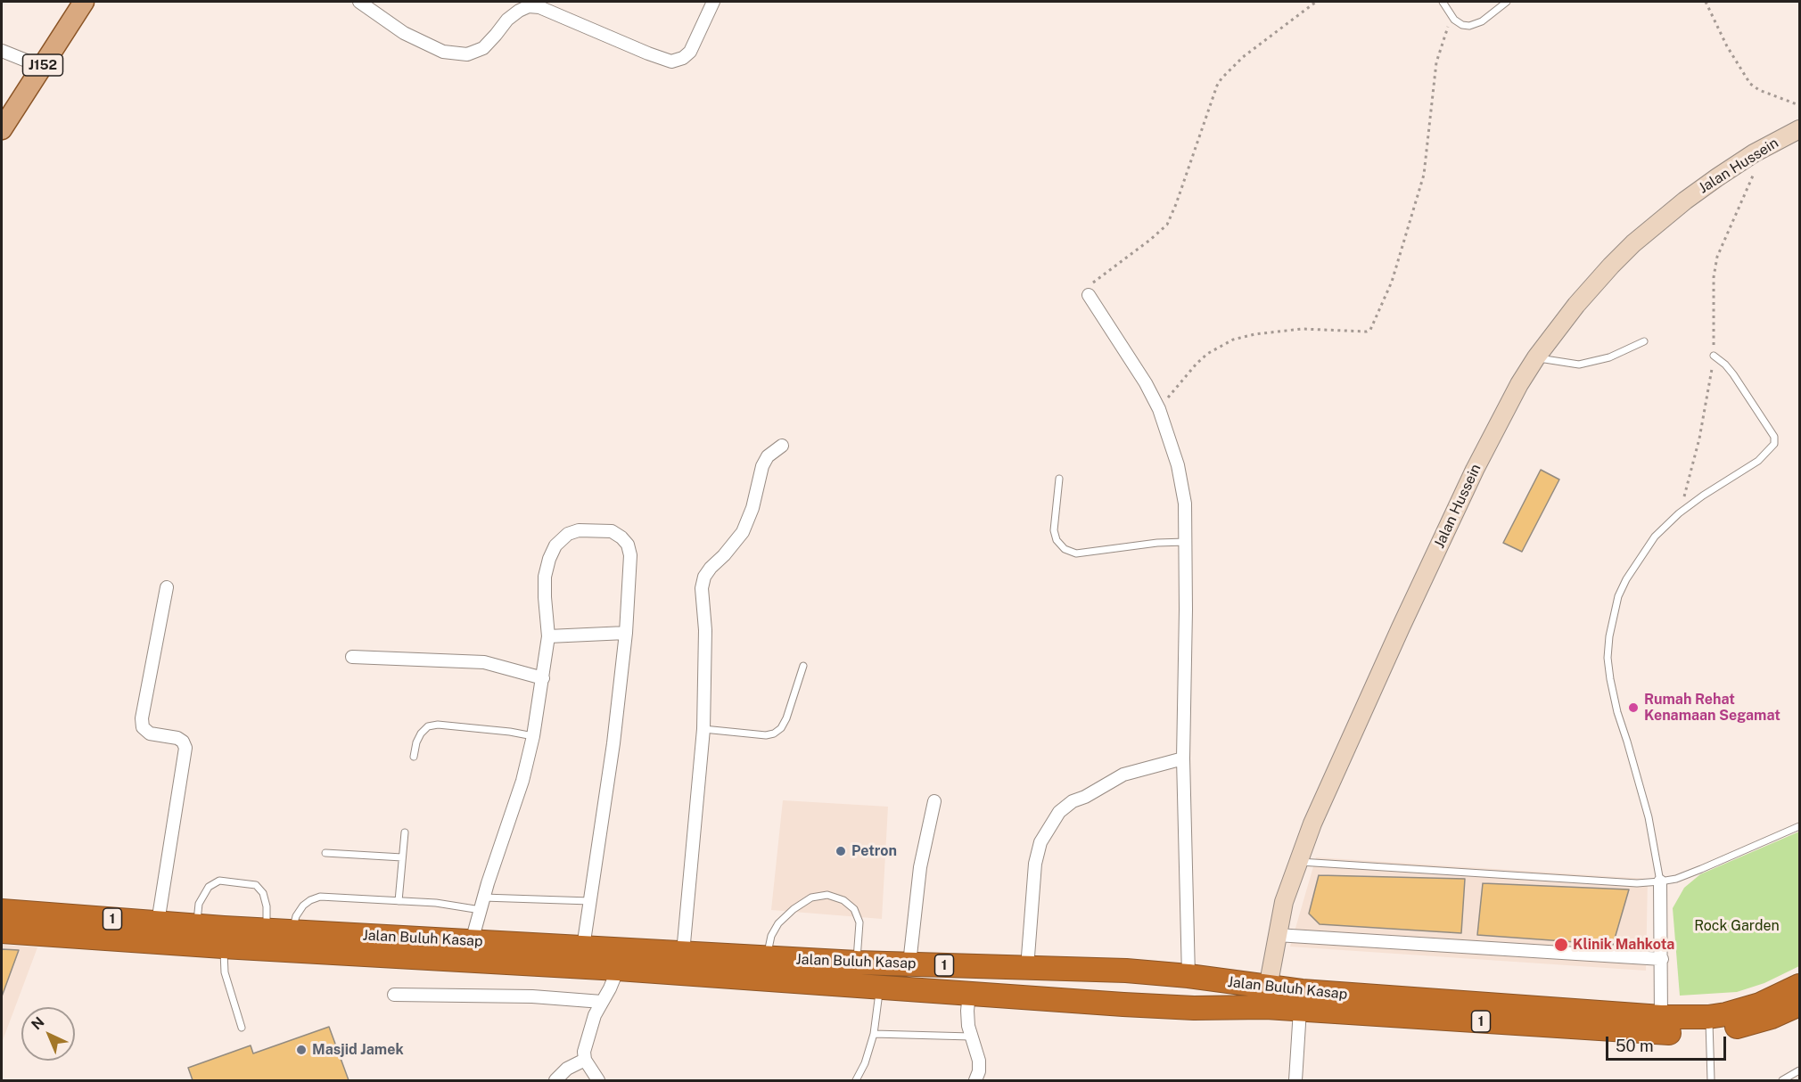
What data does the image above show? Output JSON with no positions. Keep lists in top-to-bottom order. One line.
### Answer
{"streets":{"highway":["1","Jalan Buluh Kasap"],"main road":["J152","Jalan Hussein"]},"crossings":[["Jalan Hussein","Jalan Buluh Kasap"]],"parks":["Rock Garden"],"places":["Rumah Rehat Kenamaan Segamat","Petron","Klinik Mahkota","Masjid Jamek"],"scale_bar":"50 m","north":"top left"}
